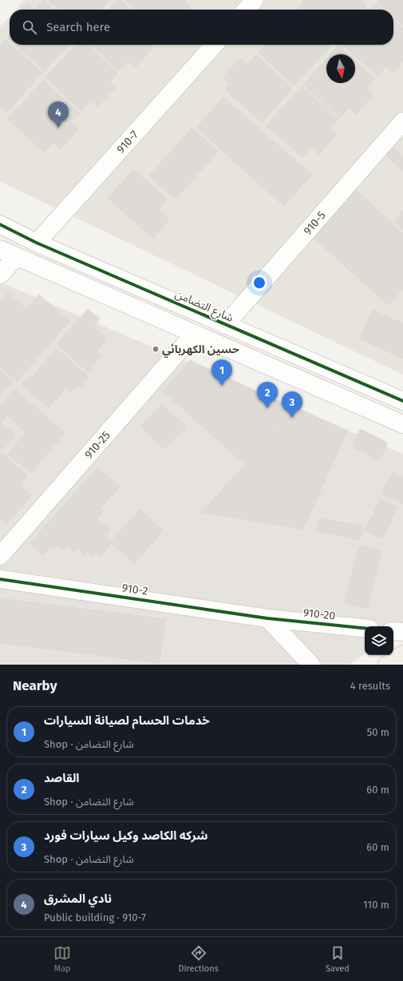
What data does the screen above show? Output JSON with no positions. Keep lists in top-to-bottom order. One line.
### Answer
{"streets":{"street":["910-7","910-5","شارع التضامن","910-25","910-2","910-20"]},"crossings":[["910-7","شارع التضامن"],["910-5","شارع التضامن"],["910-2","910-20"]],"places":["حسين الكهربائي"],"north":"bottom","page":{"search":"Search here","pins":["4","1","2","3"],"heading":["Nearby","4 results"],"list":[{"mark":"1","name":"خدمات الحسام لصيانة السيارات","note":"Shop · شارع التضامن","value":"50 m"},{"mark":"2","name":"القاصد","note":"Shop · شارع التضامن","value":"60 m"},{"mark":"3","name":"شركه الكاصد وكيل سيارات فورد","note":"Shop · شارع التضامن","value":"60 m"},{"mark":"4","name":"نادي المشرق","note":"Public building · 910-7","value":"110 m"}],"nav":["Map","Directions","Saved"]}}
